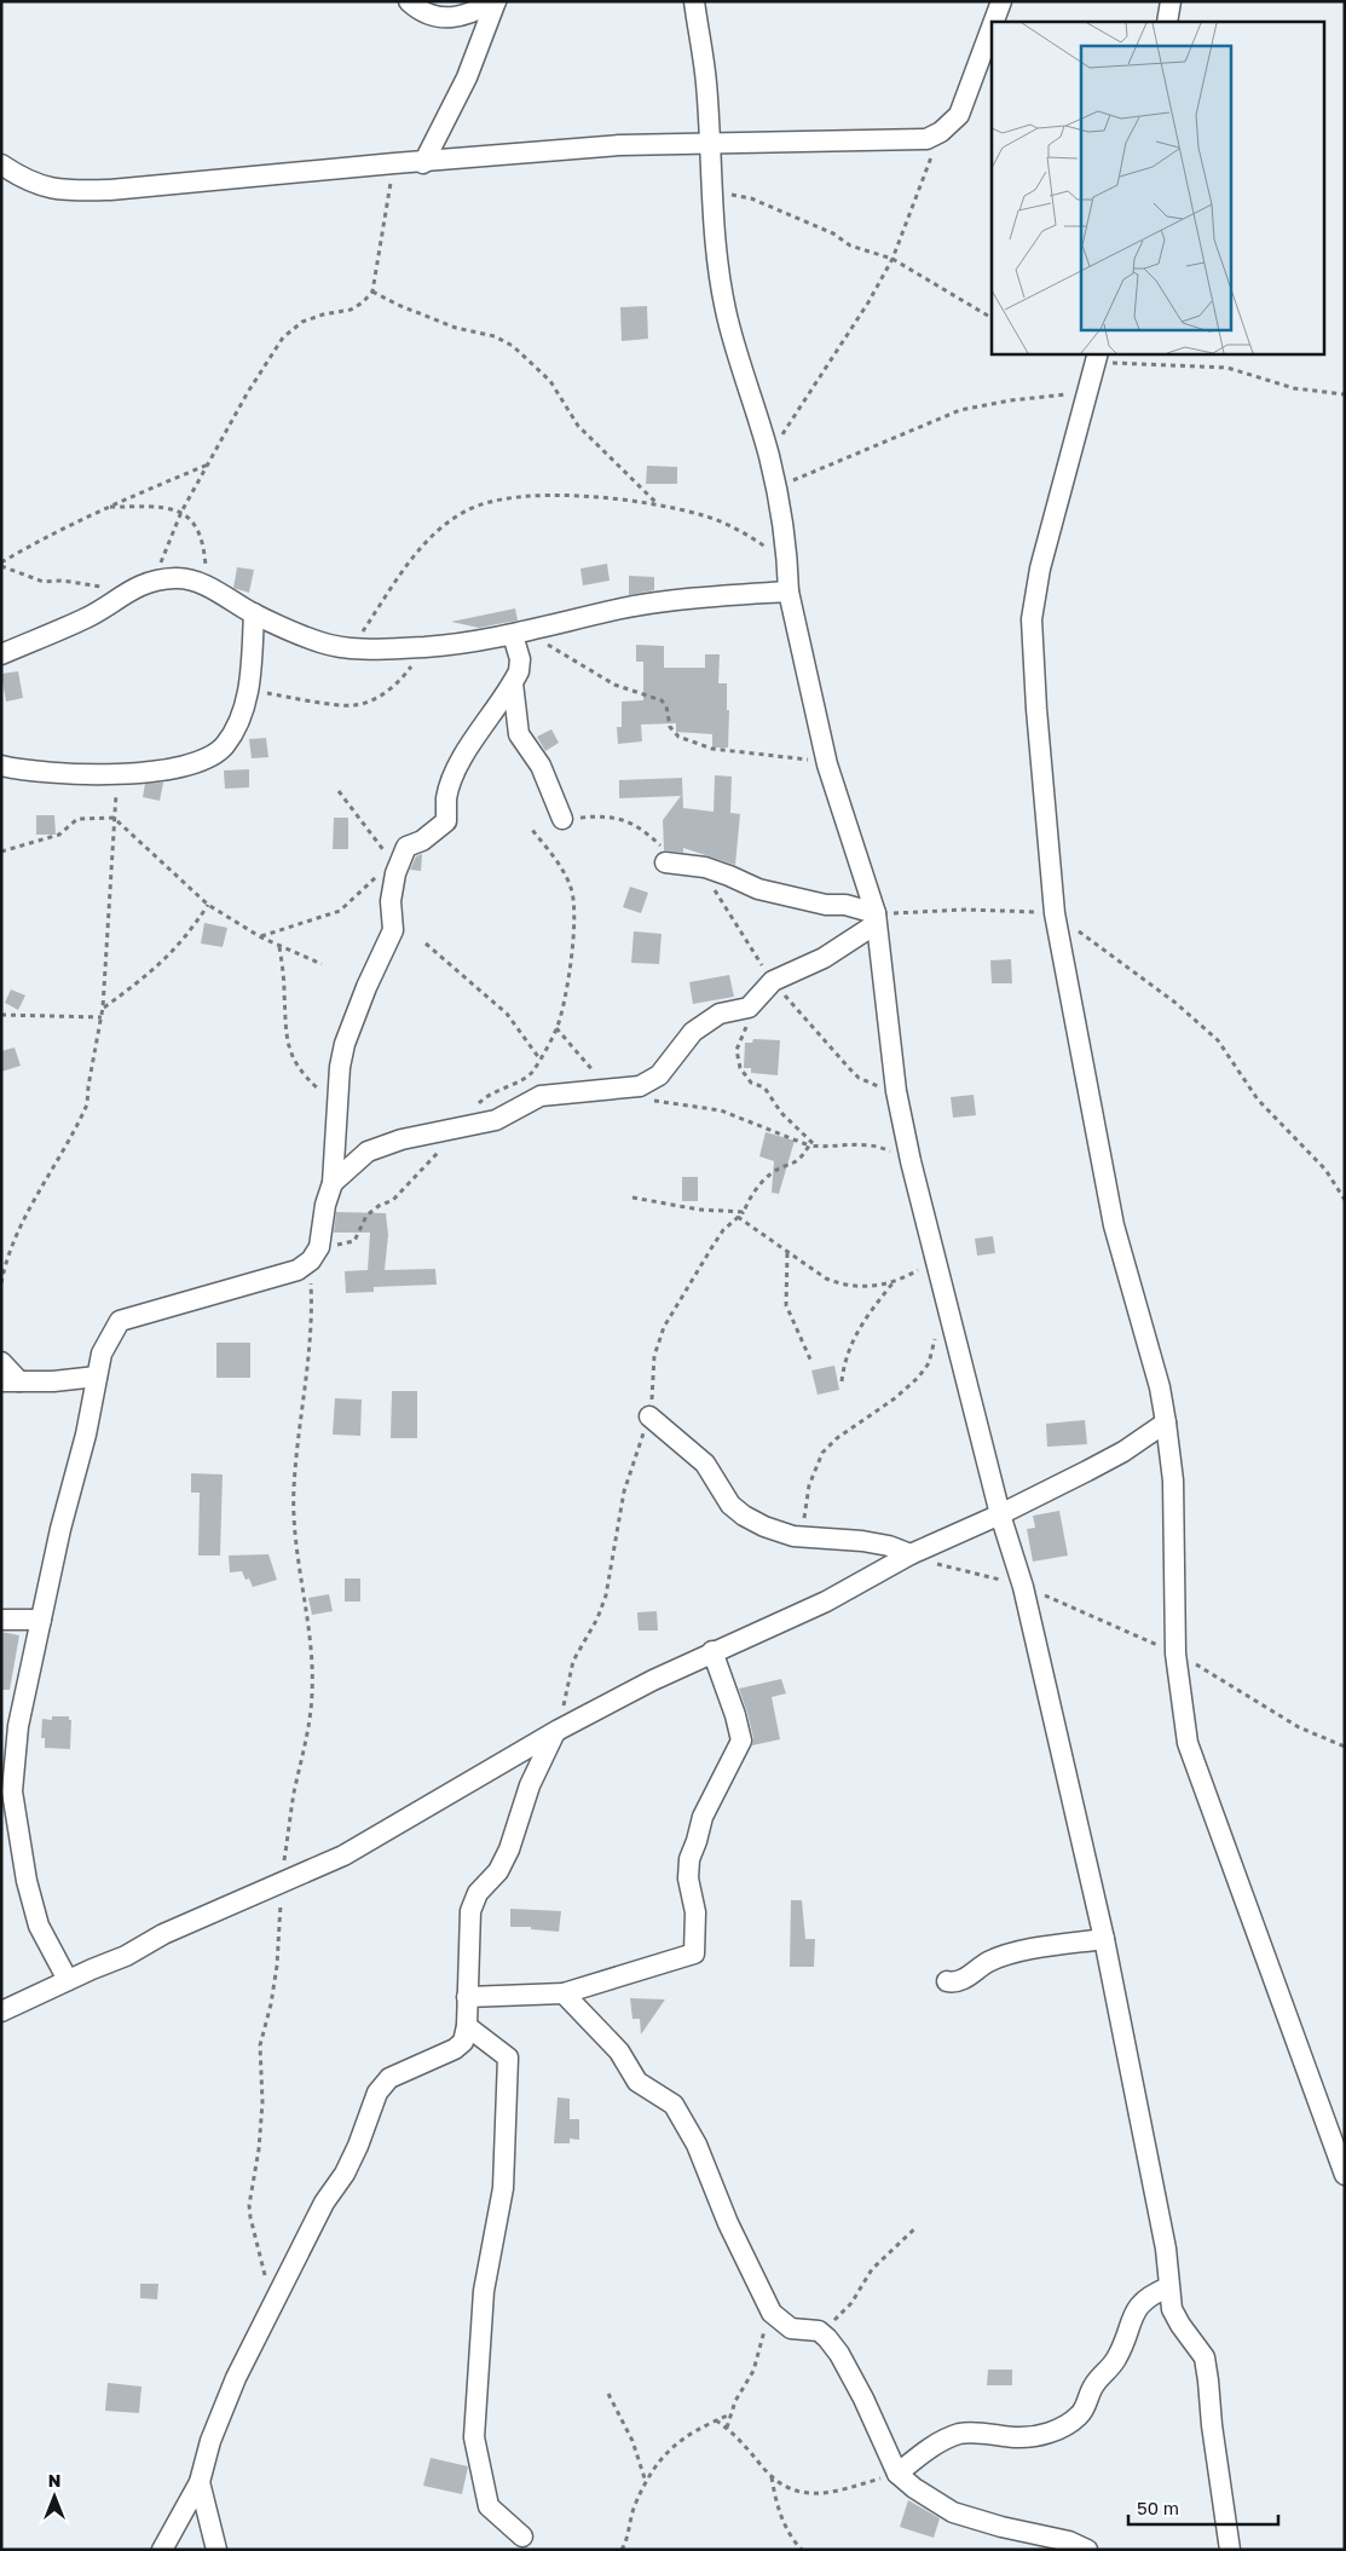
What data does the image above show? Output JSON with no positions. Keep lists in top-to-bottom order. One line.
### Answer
{"scale_bar":"50 m","north":"top"}
